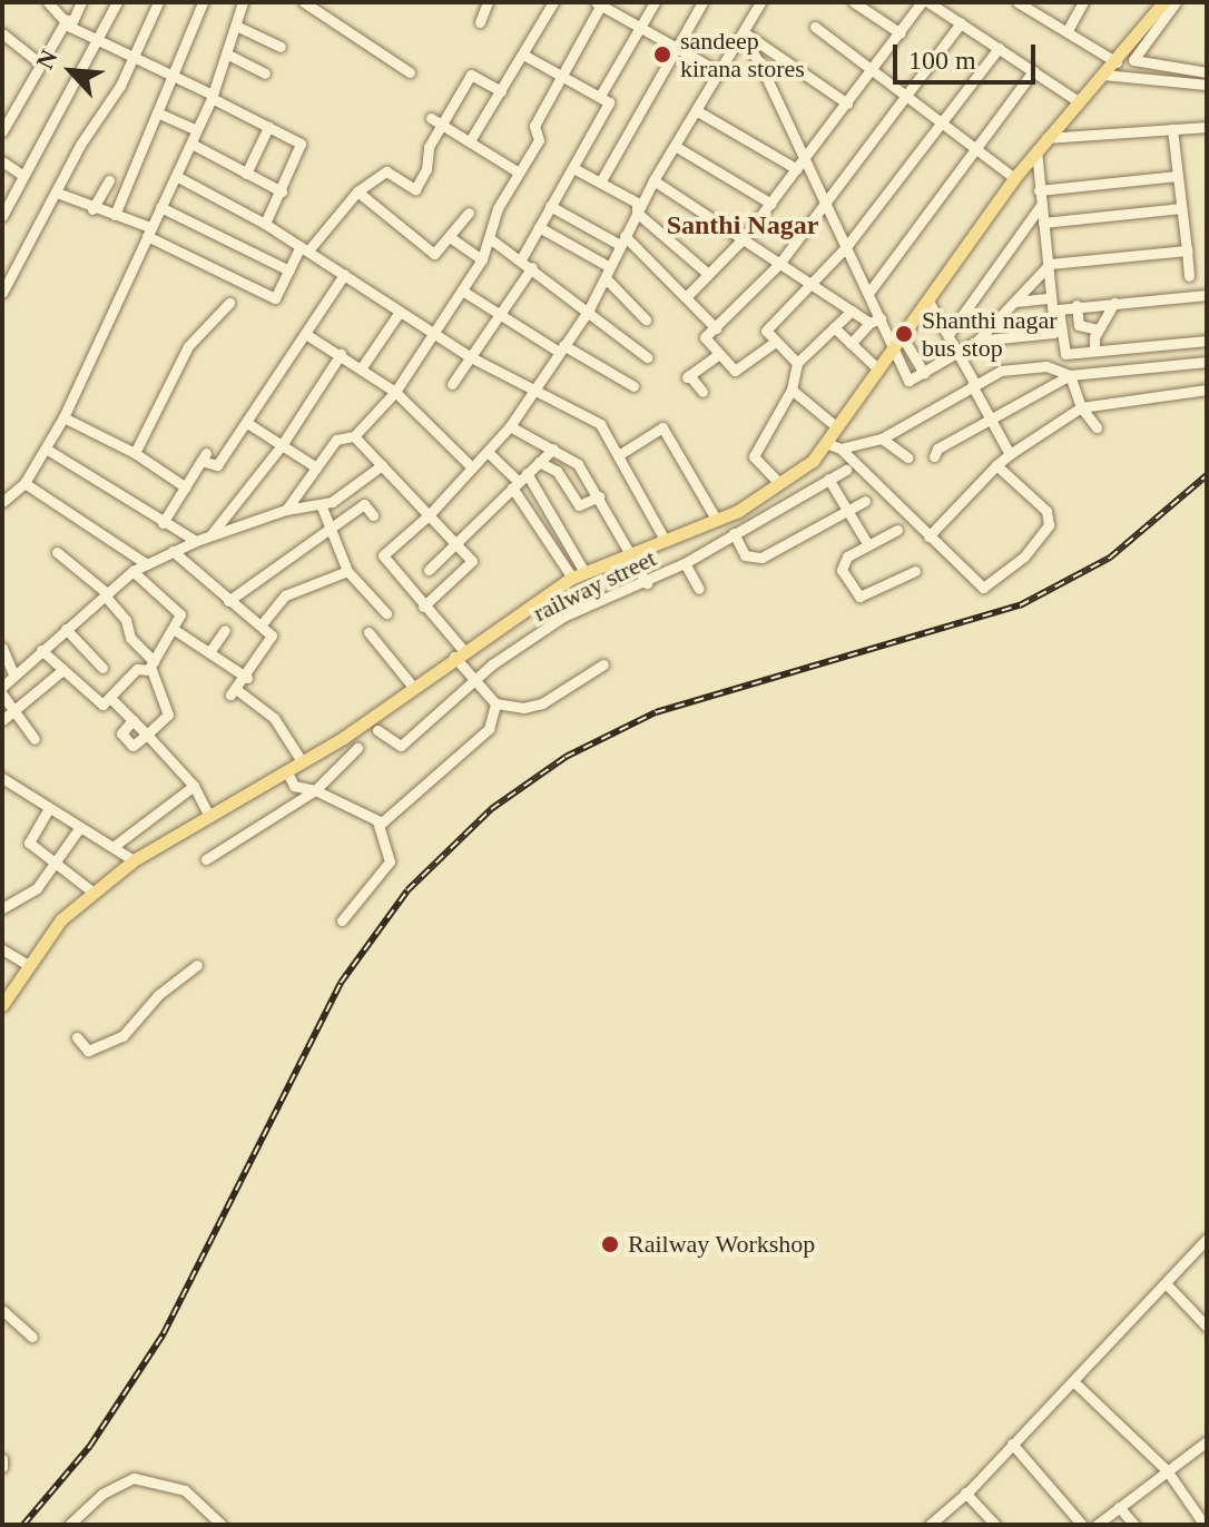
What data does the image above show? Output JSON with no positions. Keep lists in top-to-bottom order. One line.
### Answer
{"streets":{"street":["railway street"]},"districts":["Santhi Nagar"],"places":["sandeep kirana stores","Shanthi nagar bus stop","Railway Workshop"],"scale_bar":"100 m","north":"top left"}
